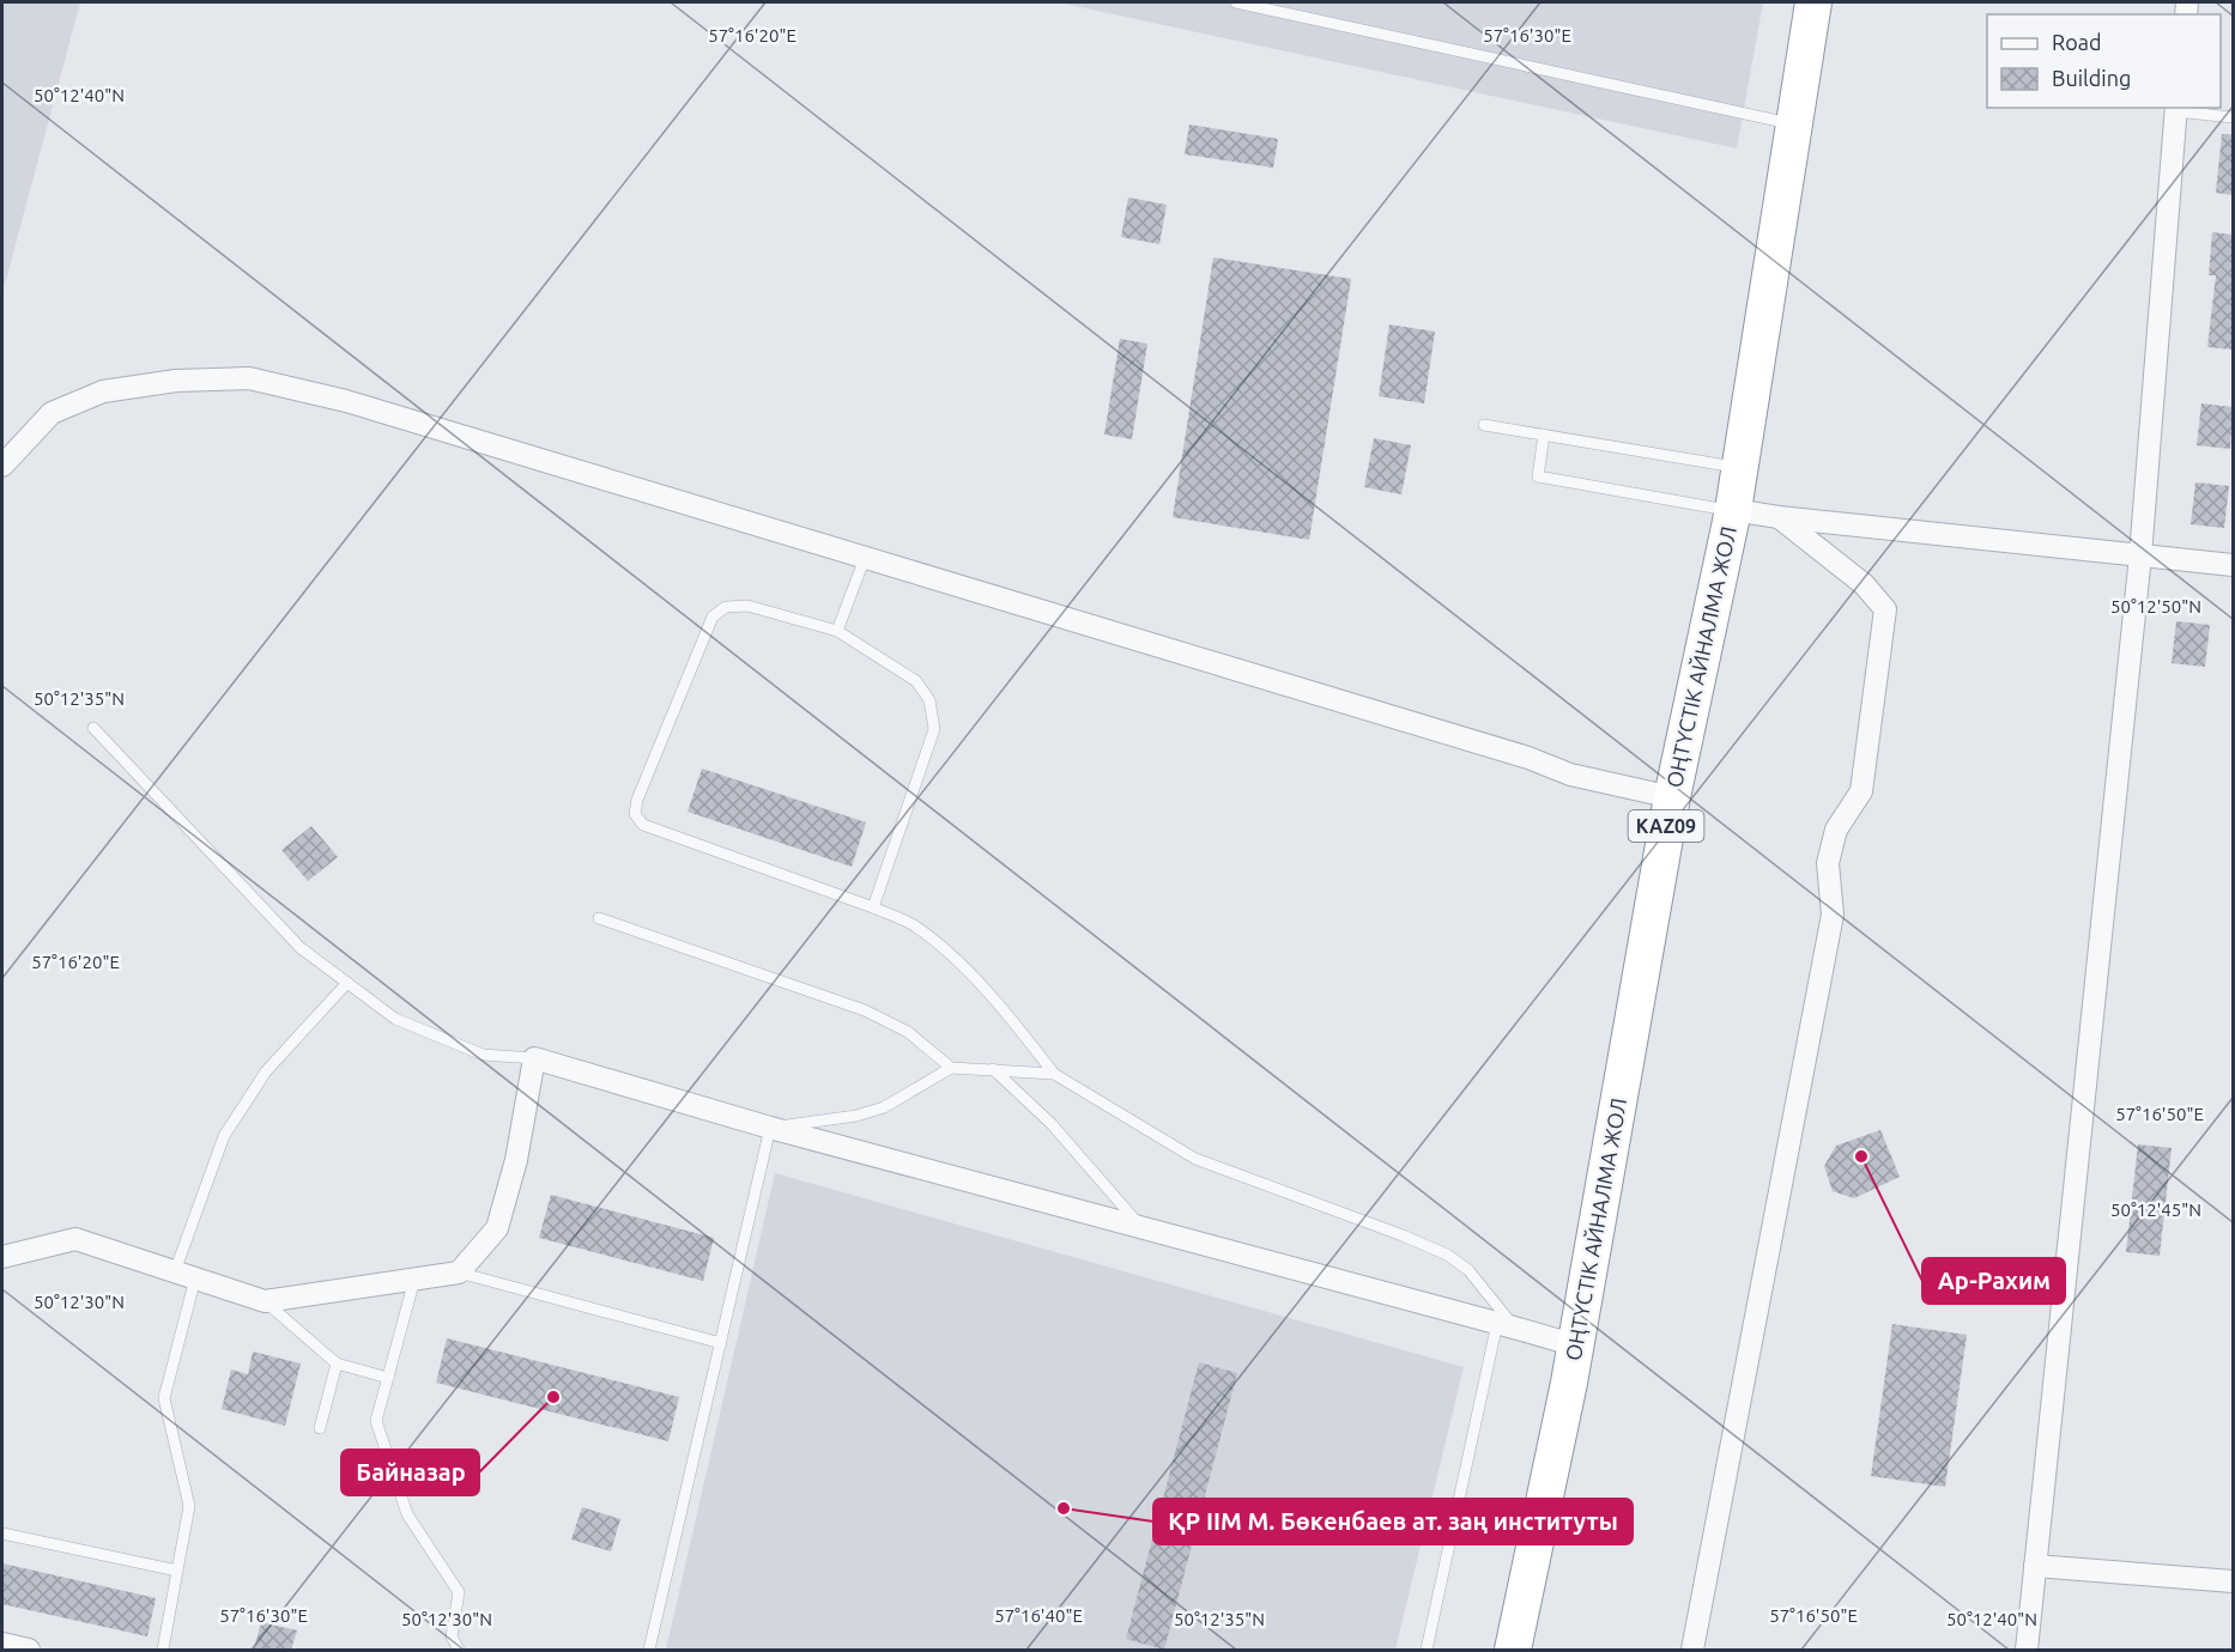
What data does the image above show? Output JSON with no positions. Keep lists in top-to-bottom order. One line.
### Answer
{"streets":{"highway":["ОҢТҮСТІК АЙНАЛМА ЖОЛ","KAZ09"]},"places":["Ар-Рахим","Байназар","ҚР ІІМ М. Бөкенбаев ат. заң институты"],"legend":["Road","Building"],"coordinates":["57°16'20\"E","57°16'30\"E","50°12'40\"N","50°12'50\"N","50°12'35\"N","57°16'50\"E","50°12'45\"N","50°12'30\"N","57°16'40\"E"]}
